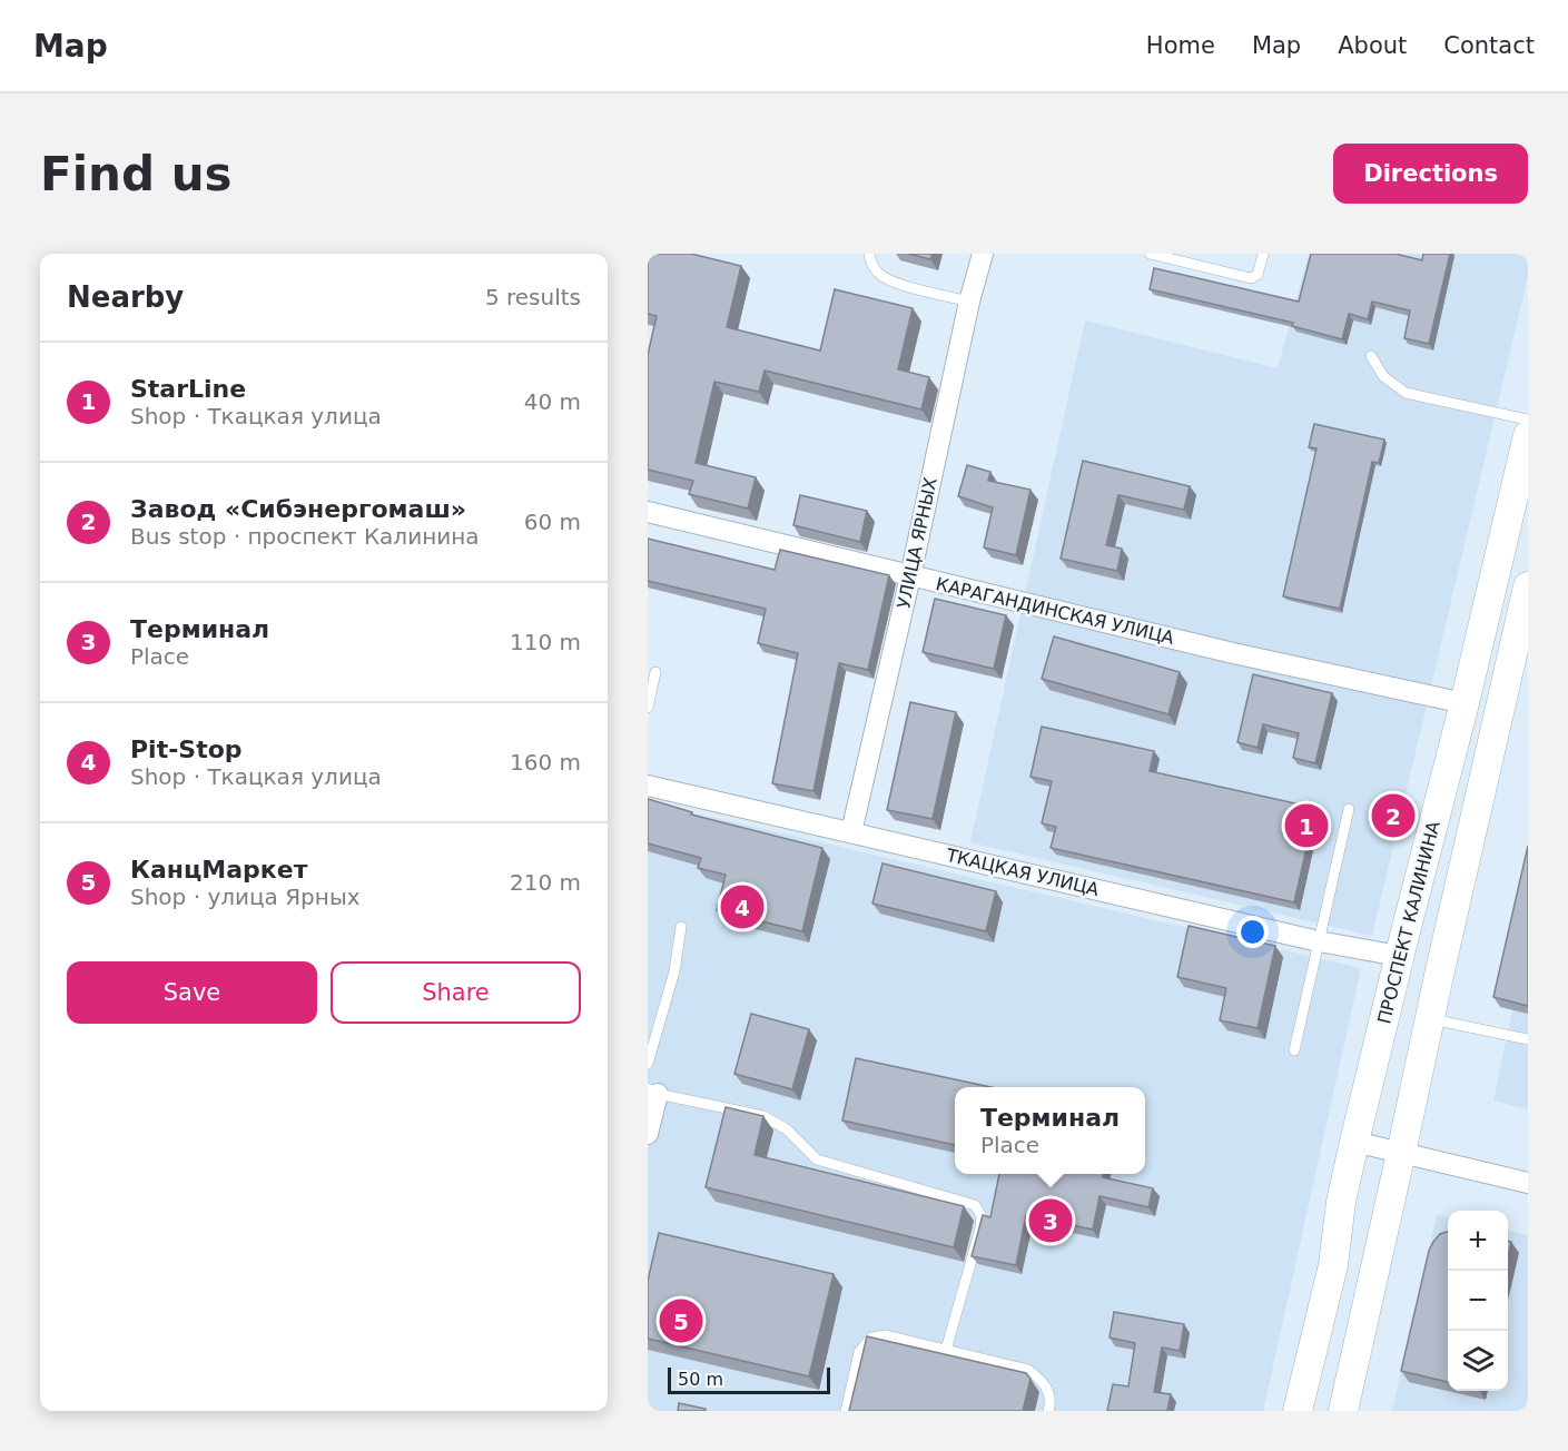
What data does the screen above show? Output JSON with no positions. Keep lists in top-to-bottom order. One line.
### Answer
{"streets":{"main road":["ПРОСПЕКТ КАЛИНИНА"],"street":["УЛИЦА ЯРНЫХ","КАРАГАНДИНСКАЯ УЛИЦА","ТКАЦКАЯ УЛИЦА"]},"crossings":[["УЛИЦА ЯРНЫХ","КАРАГАНДИНСКАЯ УЛИЦА"],["УЛИЦА ЯРНЫХ","ТКАЦКАЯ УЛИЦА"],["КАРАГАНДИНСКАЯ УЛИЦА","ПРОСПЕКТ КАЛИНИНА"],["ТКАЦКАЯ УЛИЦА","ПРОСПЕКТ КАЛИНИНА"]],"scale_bar":"50 m","page":{"header":"Map","nav":["Home","Map","About","Contact"],"buttons":["Directions",["Save","Share"]],"title":"Find us","heading":["Nearby","5 results"],"list":[{"mark":"1","name":"StarLine","note":"Shop · Ткацкая улица","value":"40 m"},{"mark":"2","name":"Завод «Сибэнергомаш»","note":"Bus stop · проспект Калинина","value":"60 m"},{"mark":"3","name":"Терминал","note":"Place","value":"110 m"},{"mark":"4","name":"Pit-Stop","note":"Shop · Ткацкая улица","value":"160 m"},{"mark":"5","name":"КанцМаркет","note":"Shop · улица Ярных","value":"210 m"}],"pins":["2","1","4","3","5"],"popup":["Терминал","Place"],"map_buttons":["+","−"],"scale":"50 m"}}
